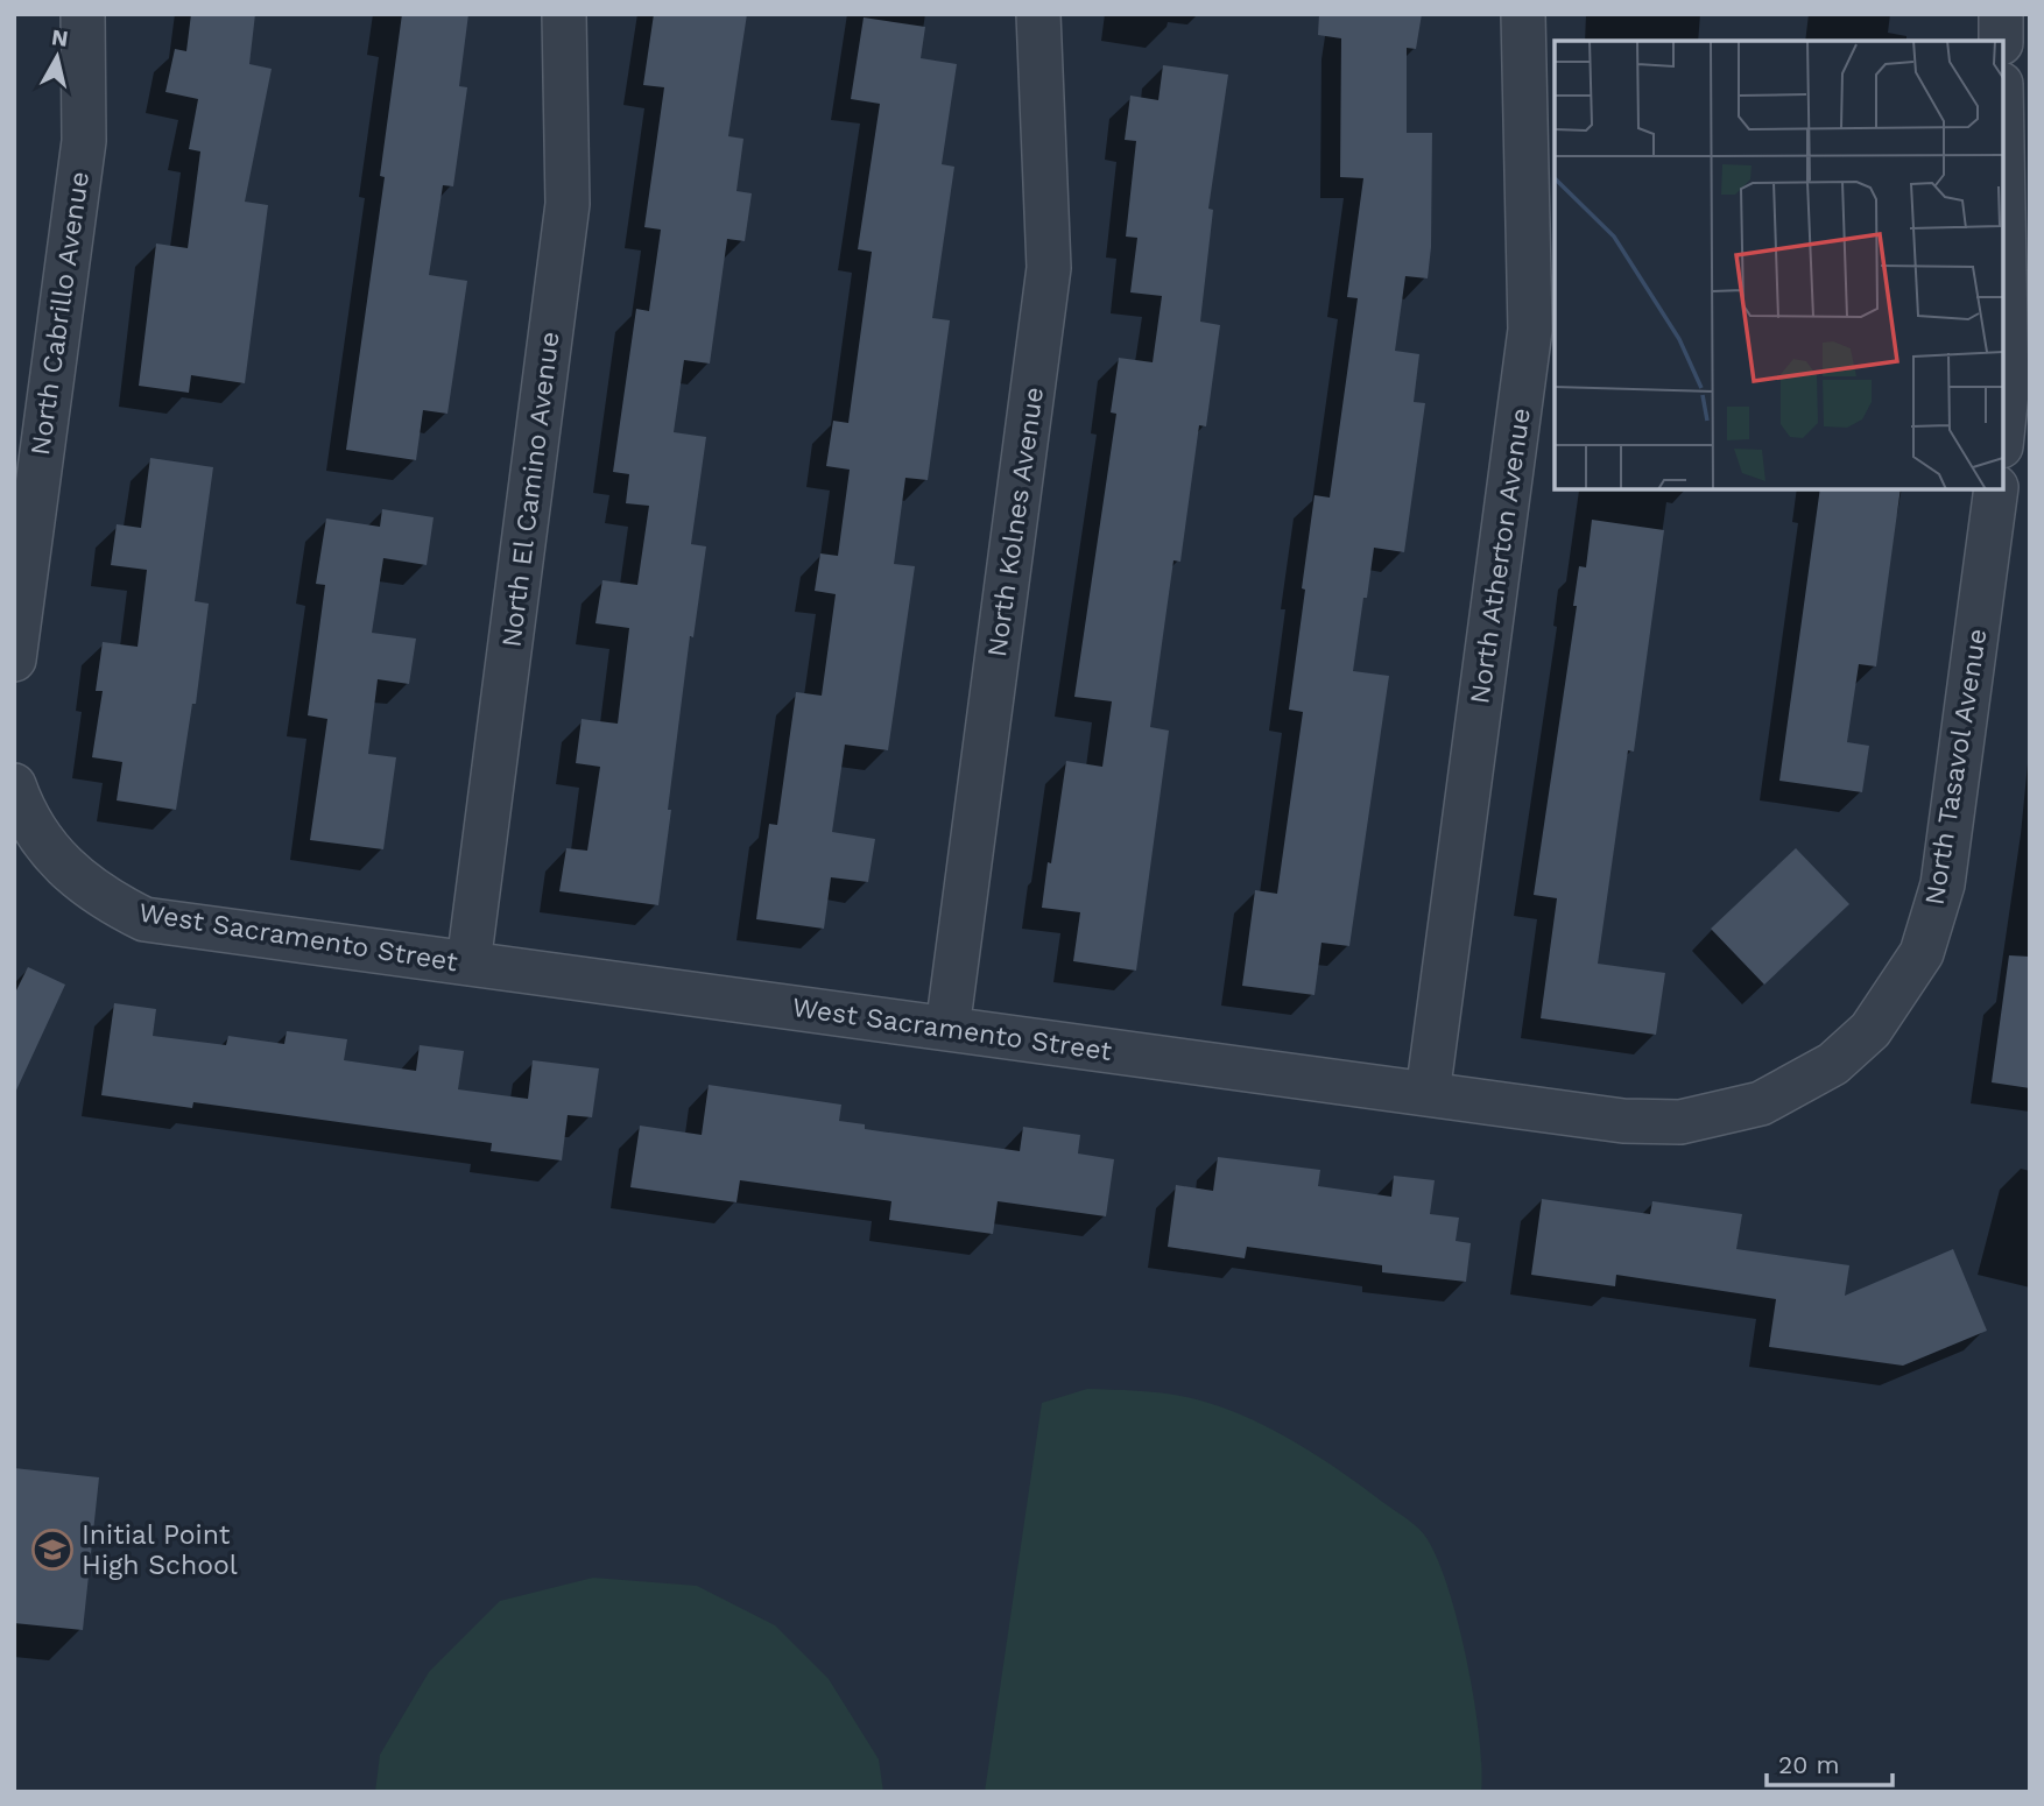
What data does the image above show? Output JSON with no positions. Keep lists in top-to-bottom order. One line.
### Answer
{"streets":{"street":["North Cabrillo Avenue","North El Camino Avenue","North Kolnes Avenue","North Atherton Avenue","North Tasavol Avenue","West Sacramento Street"]},"crossings":[["North El Camino Avenue","West Sacramento Street"],["North Kolnes Avenue","West Sacramento Street"],["North Atherton Avenue","West Sacramento Street"],["North Tasavol Avenue","West Sacramento Street"]],"places":{"school or university":["Initial Point High School"]},"scale_bar":"20 m","north":"top"}
